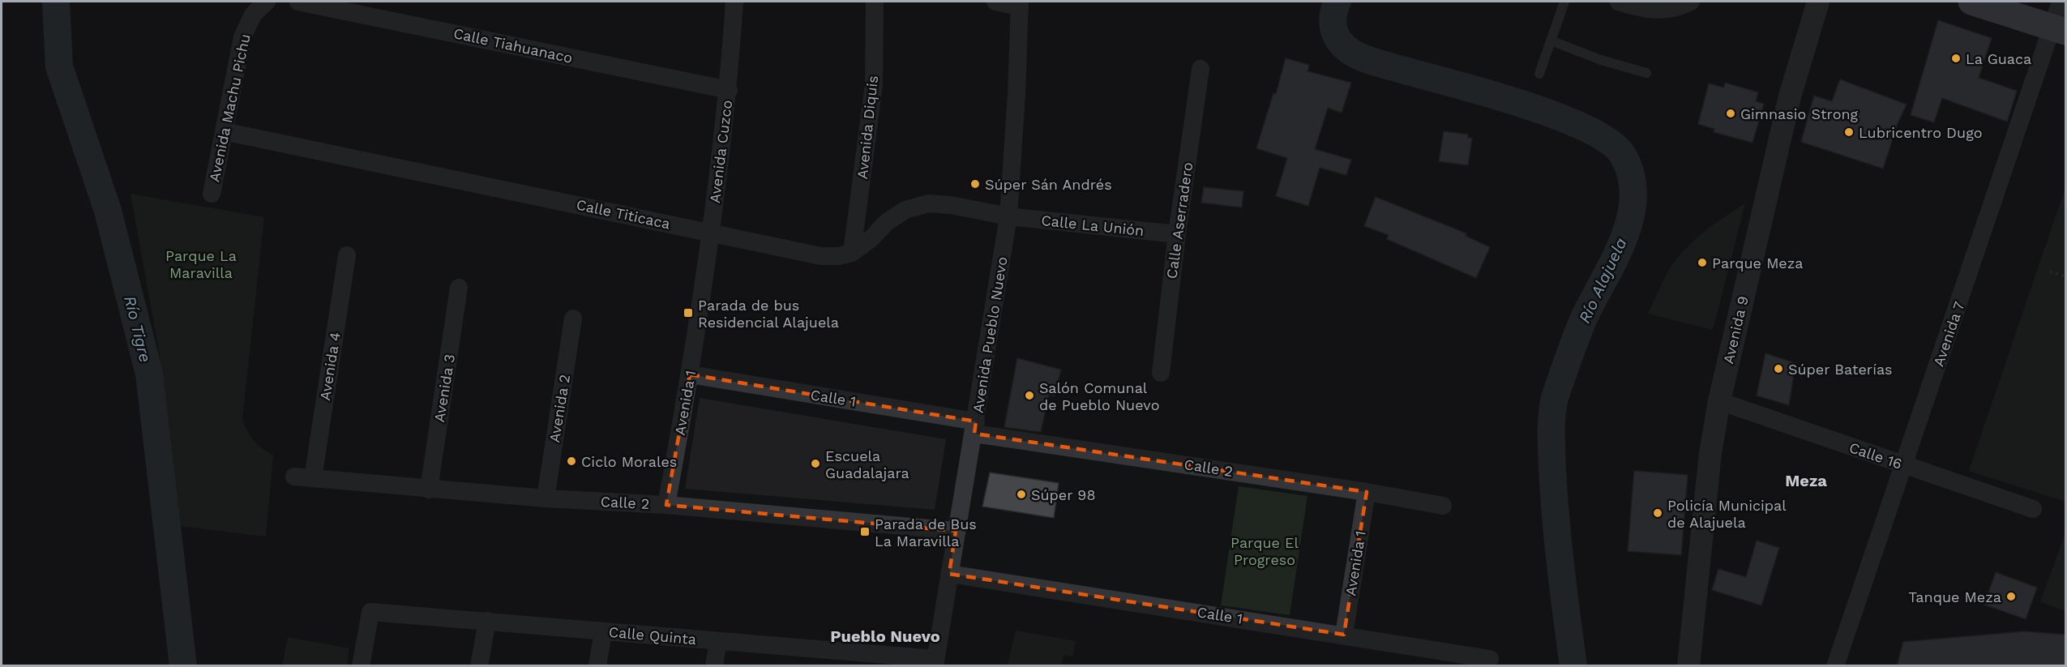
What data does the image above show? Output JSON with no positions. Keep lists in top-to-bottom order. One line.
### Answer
{"streets":{"street":["Calle Tiahuanaco","Avenida Machu Pichu","Avenida Diquis","Avenida Cuzco","Calle Titicaca","Calle Aserradero","Calle La Unión","Avenida 9","Avenida 7","Avenida Pueblo Nuevo","Avenida 4","Avenida 3","Calle 1","Avenida 1","Avenida 2","Calle 16","Calle 2","Calle Quinta"]},"crossings":[["Calle Tiahuanaco","Avenida Cuzco"],["Avenida Machu Pichu","Calle Titicaca"],["Avenida Diquis","Calle Titicaca"],["Avenida Cuzco","Calle Titicaca"],["Avenida Cuzco","Avenida 1"],["Calle Titicaca","Calle La Unión"],["Calle Titicaca","Avenida Pueblo Nuevo"],["Calle Aserradero","Calle La Unión"],["Calle La Unión","Avenida Pueblo Nuevo"],["Avenida 9","Calle 16"],["Avenida 7","Calle 16"],["Avenida Pueblo Nuevo","Calle 1"],["Avenida Pueblo Nuevo","Calle 2"],["Avenida Pueblo Nuevo","Calle Quinta"],["Avenida 4","Calle 2"],["Avenida 3","Calle 2"],["Calle 1","Avenida 1"],["Calle 1","Calle 2"],["Avenida 1","Calle 2"],["Avenida 2","Calle 2"]],"districts":["Meza","Pueblo Nuevo"],"water":["Río Alajuela","Río Tigre"],"parks":["Parque La Maravilla","Parque El Progreso"],"places":{"other":["La Guaca","Gimnasio Strong","Lubricentro Dugo","Súper Sán Andrés","Parque Meza","Súper Baterías","Salón Comunal de Pueblo Nuevo","Ciclo Morales","Escuela Guadalajara","Súper 98","Policía Municipal de Alajuela","Tanque Meza"],"transit":["Parada de bus Residencial Alajuela","Parada de Bus La Maravilla"]}}
